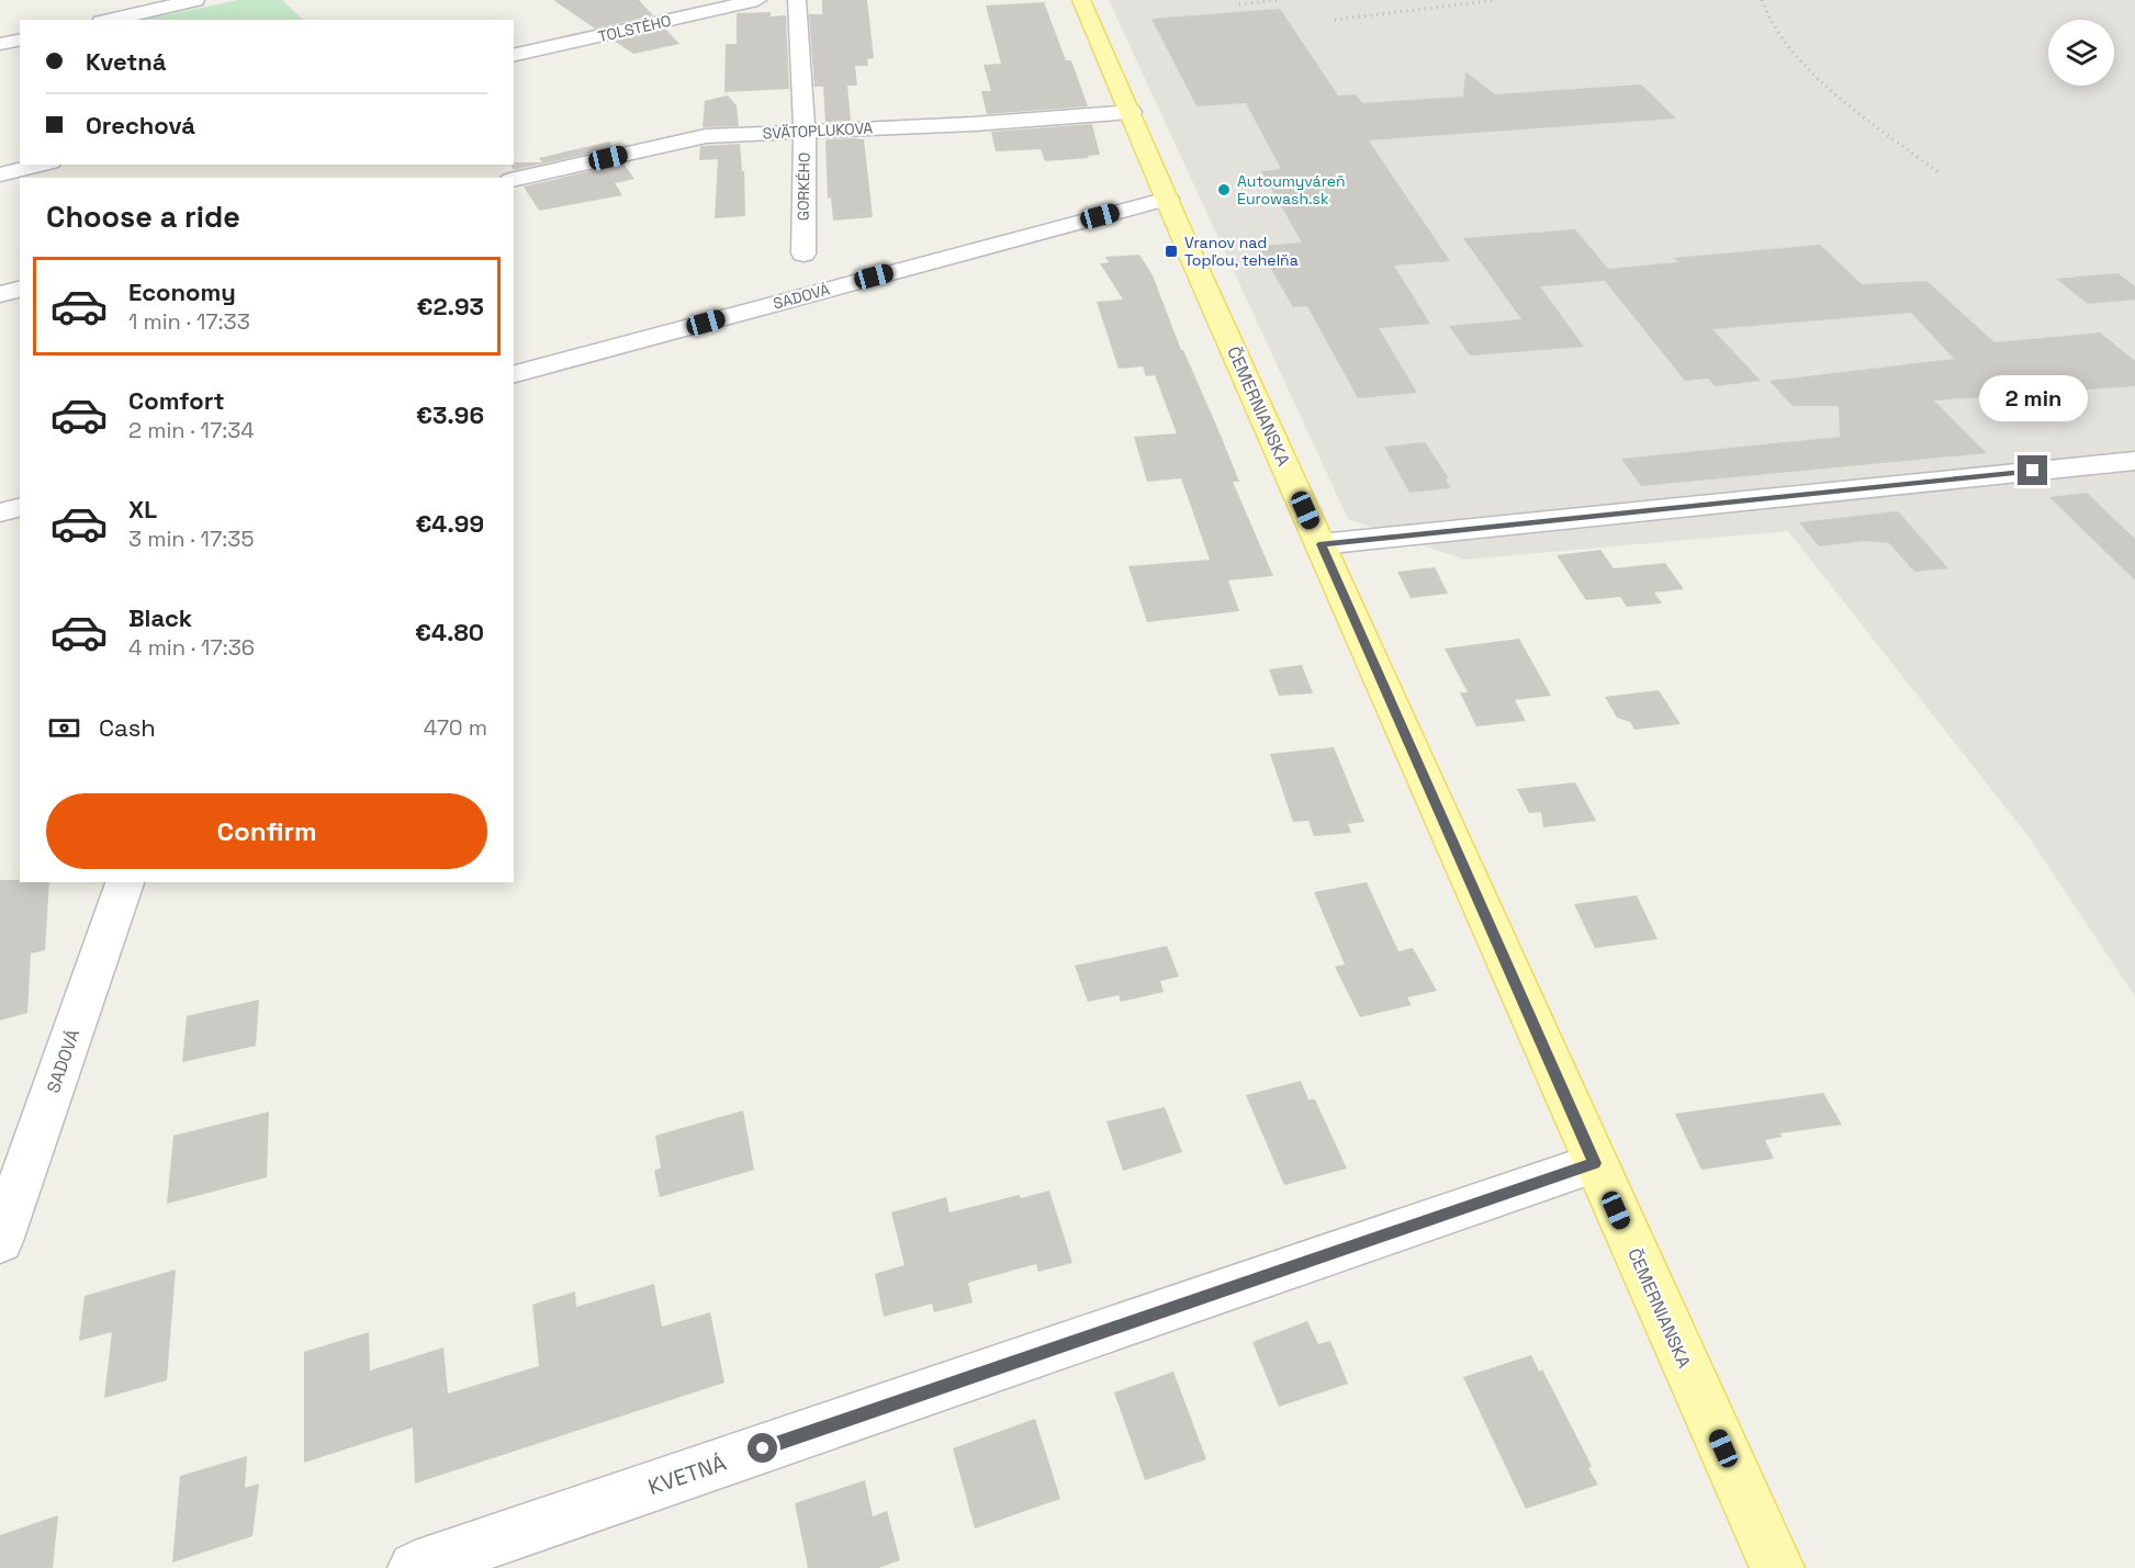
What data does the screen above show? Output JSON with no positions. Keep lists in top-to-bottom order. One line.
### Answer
{"streets":{"main road":["ČEMERNIANSKA"],"street":["TOLSTÉHO","SVÄTOPLUKOVA","GORKÉHO","SADOVÁ","KVETNÁ"]},"crossings":[["SVÄTOPLUKOVA","GORKÉHO"],["SVÄTOPLUKOVA","ČEMERNIANSKA"],["SADOVÁ","ČEMERNIANSKA"],["ČEMERNIANSKA","KVETNÁ"]],"places":{"other":["Autoumyváreň Eurowash.sk"],"transit":["Vranov nad Topľou, tehelňa"]},"page":{"banner":["Kvetná","Orechová"],"heading":"Choose a ride","list":[{"name":"Economy","note":"1 min · 17:33","value":"€2.93"},{"name":"Comfort","note":"2 min · 17:34","value":"€3.96"},{"name":"XL","note":"3 min · 17:35","value":"€4.99"},{"name":"Black","note":"4 min · 17:36","value":"€4.80"}],"bubble":"2 min","pay":["Cash","470 m"],"buttons":"Confirm"}}
